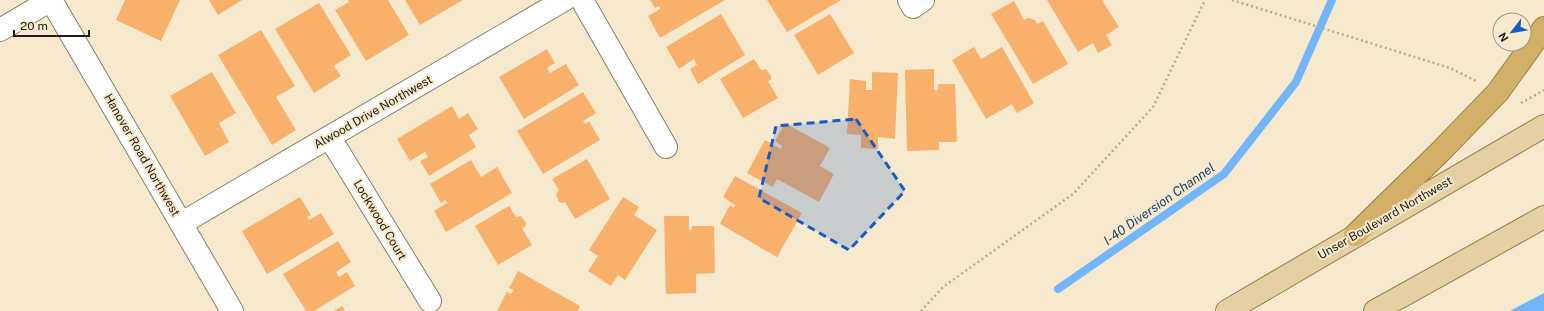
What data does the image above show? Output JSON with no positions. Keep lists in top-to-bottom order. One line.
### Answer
{"streets":{"main road":["Unser Boulevard Northwest"],"street":["Alwood Drive Northwest","Hanover Road Northwest","Lockwood Court"]},"crossings":[["Alwood Drive Northwest","Hanover Road Northwest"],["Alwood Drive Northwest","Lockwood Court"]],"water":["I-40 Diversion Channel"],"scale_bar":"20 m","north":"bottom left"}
